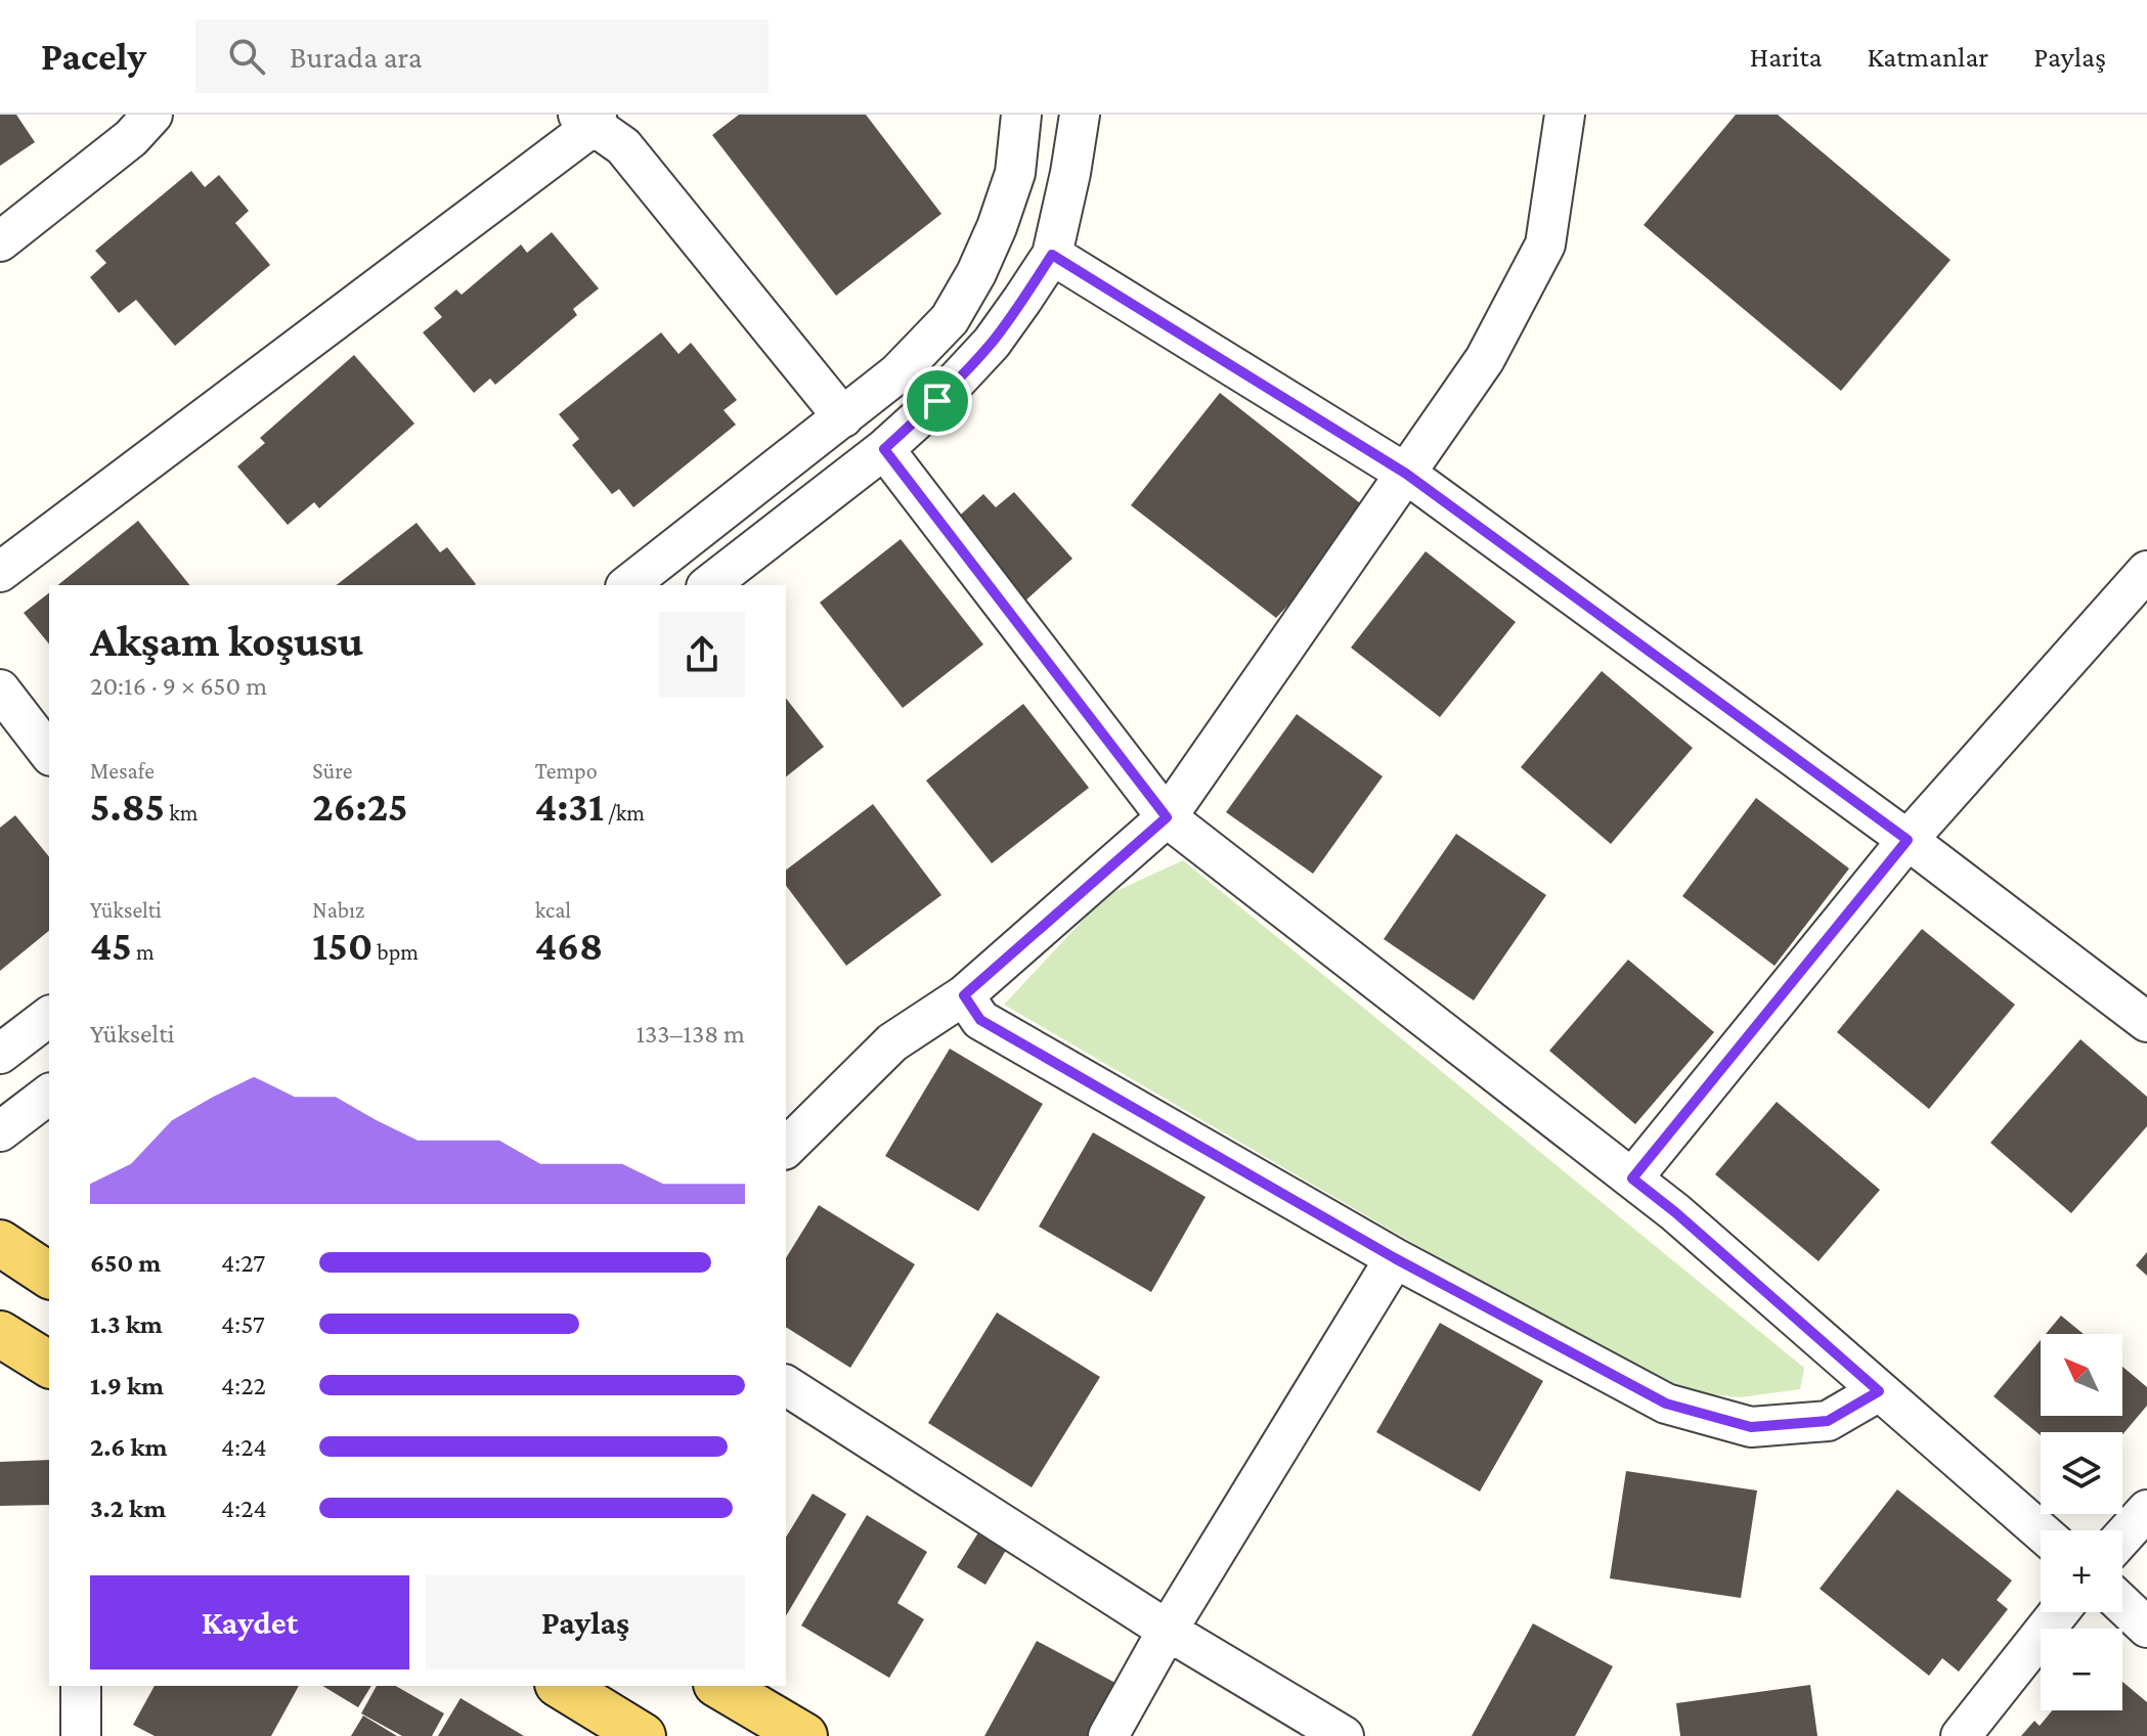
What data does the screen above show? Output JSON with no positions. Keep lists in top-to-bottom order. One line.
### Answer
{"north":"top left","page":{"header":"Pacely","search":"Burada ara","nav":["Harita","Katmanlar","Paylaş"],"heading":["Akşam koşusu","20:16 · 9 × 650 m"],"stats":[["Mesafe","5.85 km"],["Süre","26:25"],["Tempo","4:31 /km"],["Yükselti","45 m"],["Nabız","150 bpm"],["kcal","468"]],"chart":["Yükselti","133–138 m"],"list":[{"name":"650 m","note":"4:27"},{"name":"1.3 km","note":"4:57"},{"name":"1.9 km","note":"4:22"},{"name":"2.6 km","note":"4:24"},{"name":"3.2 km","note":"4:24"}],"map_buttons":["+","−"],"buttons":["Kaydet","Paylaş"]}}
